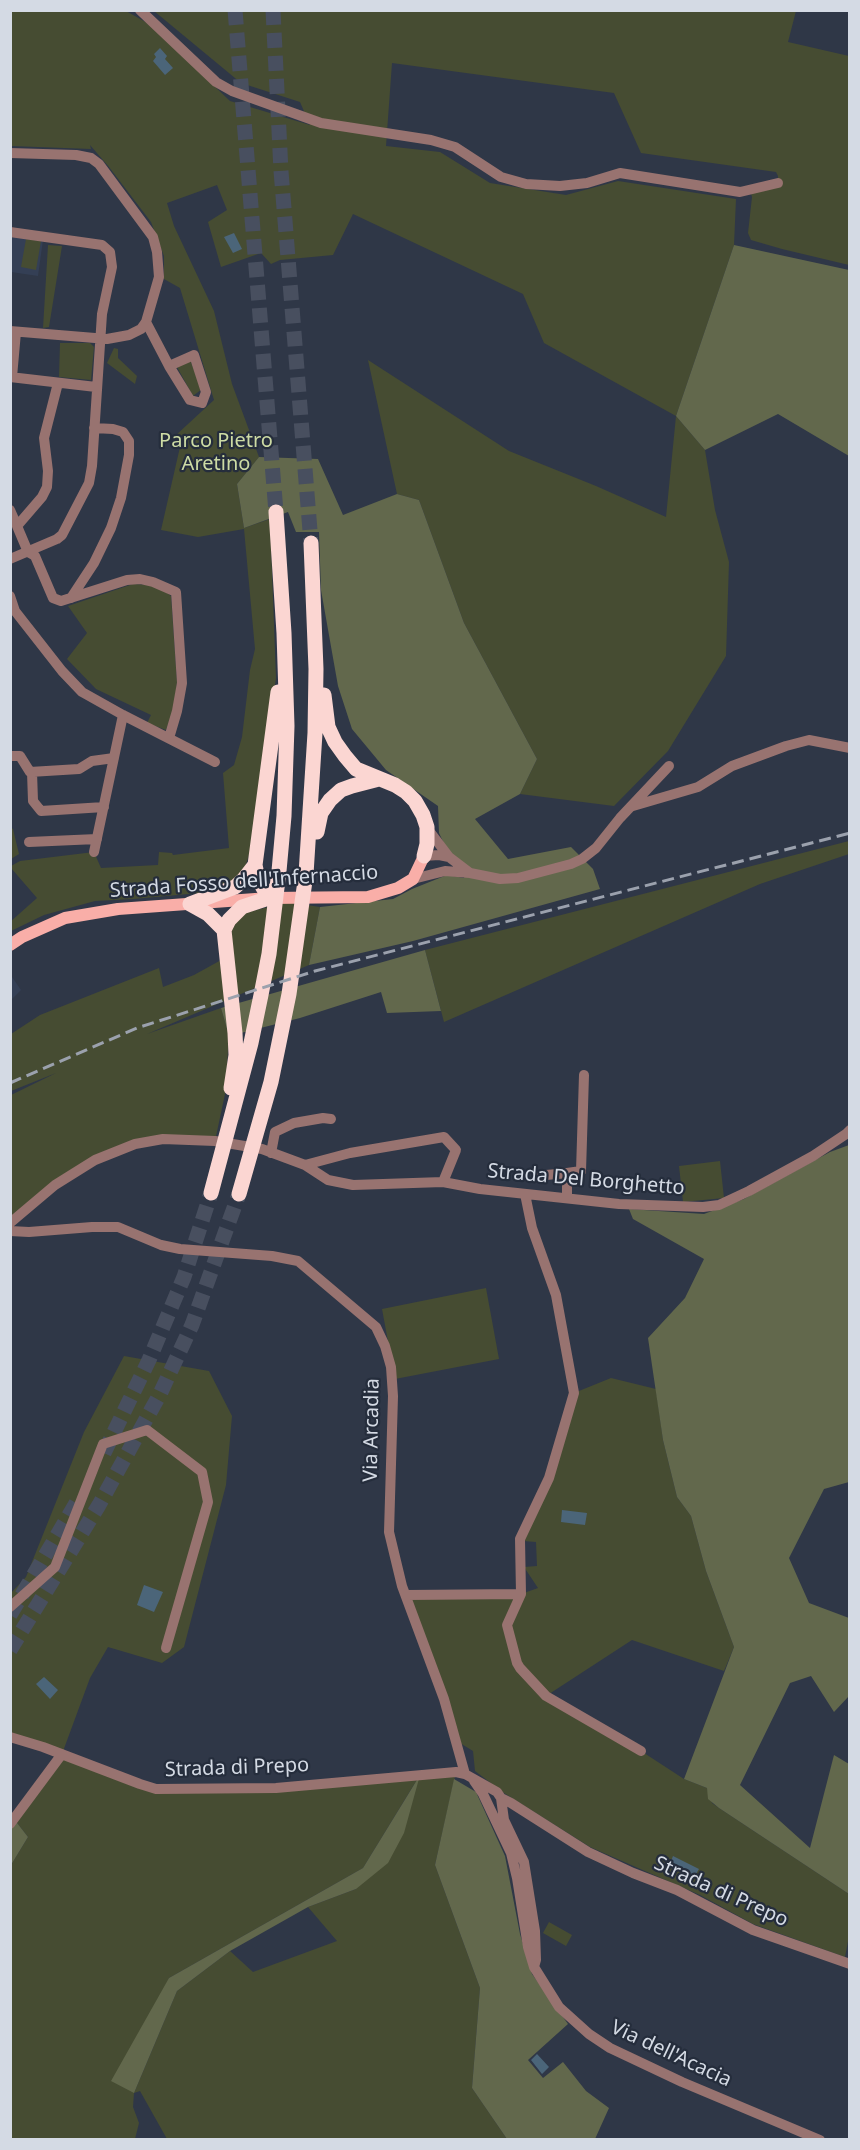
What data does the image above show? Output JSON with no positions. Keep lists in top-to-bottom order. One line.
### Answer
{"streets":{"main road":["Strada Fosso dell'Infernaccio"],"street":["Strada Del Borghetto","Via Arcadia","Strada di Prepo","Via dell'Acacia"]},"crossings":[["Via Arcadia","Strada di Prepo"],["Via Arcadia","Via dell'Acacia"],["Strada di Prepo","Via dell'Acacia"]],"parks":["Parco Pietro Aretino"]}
